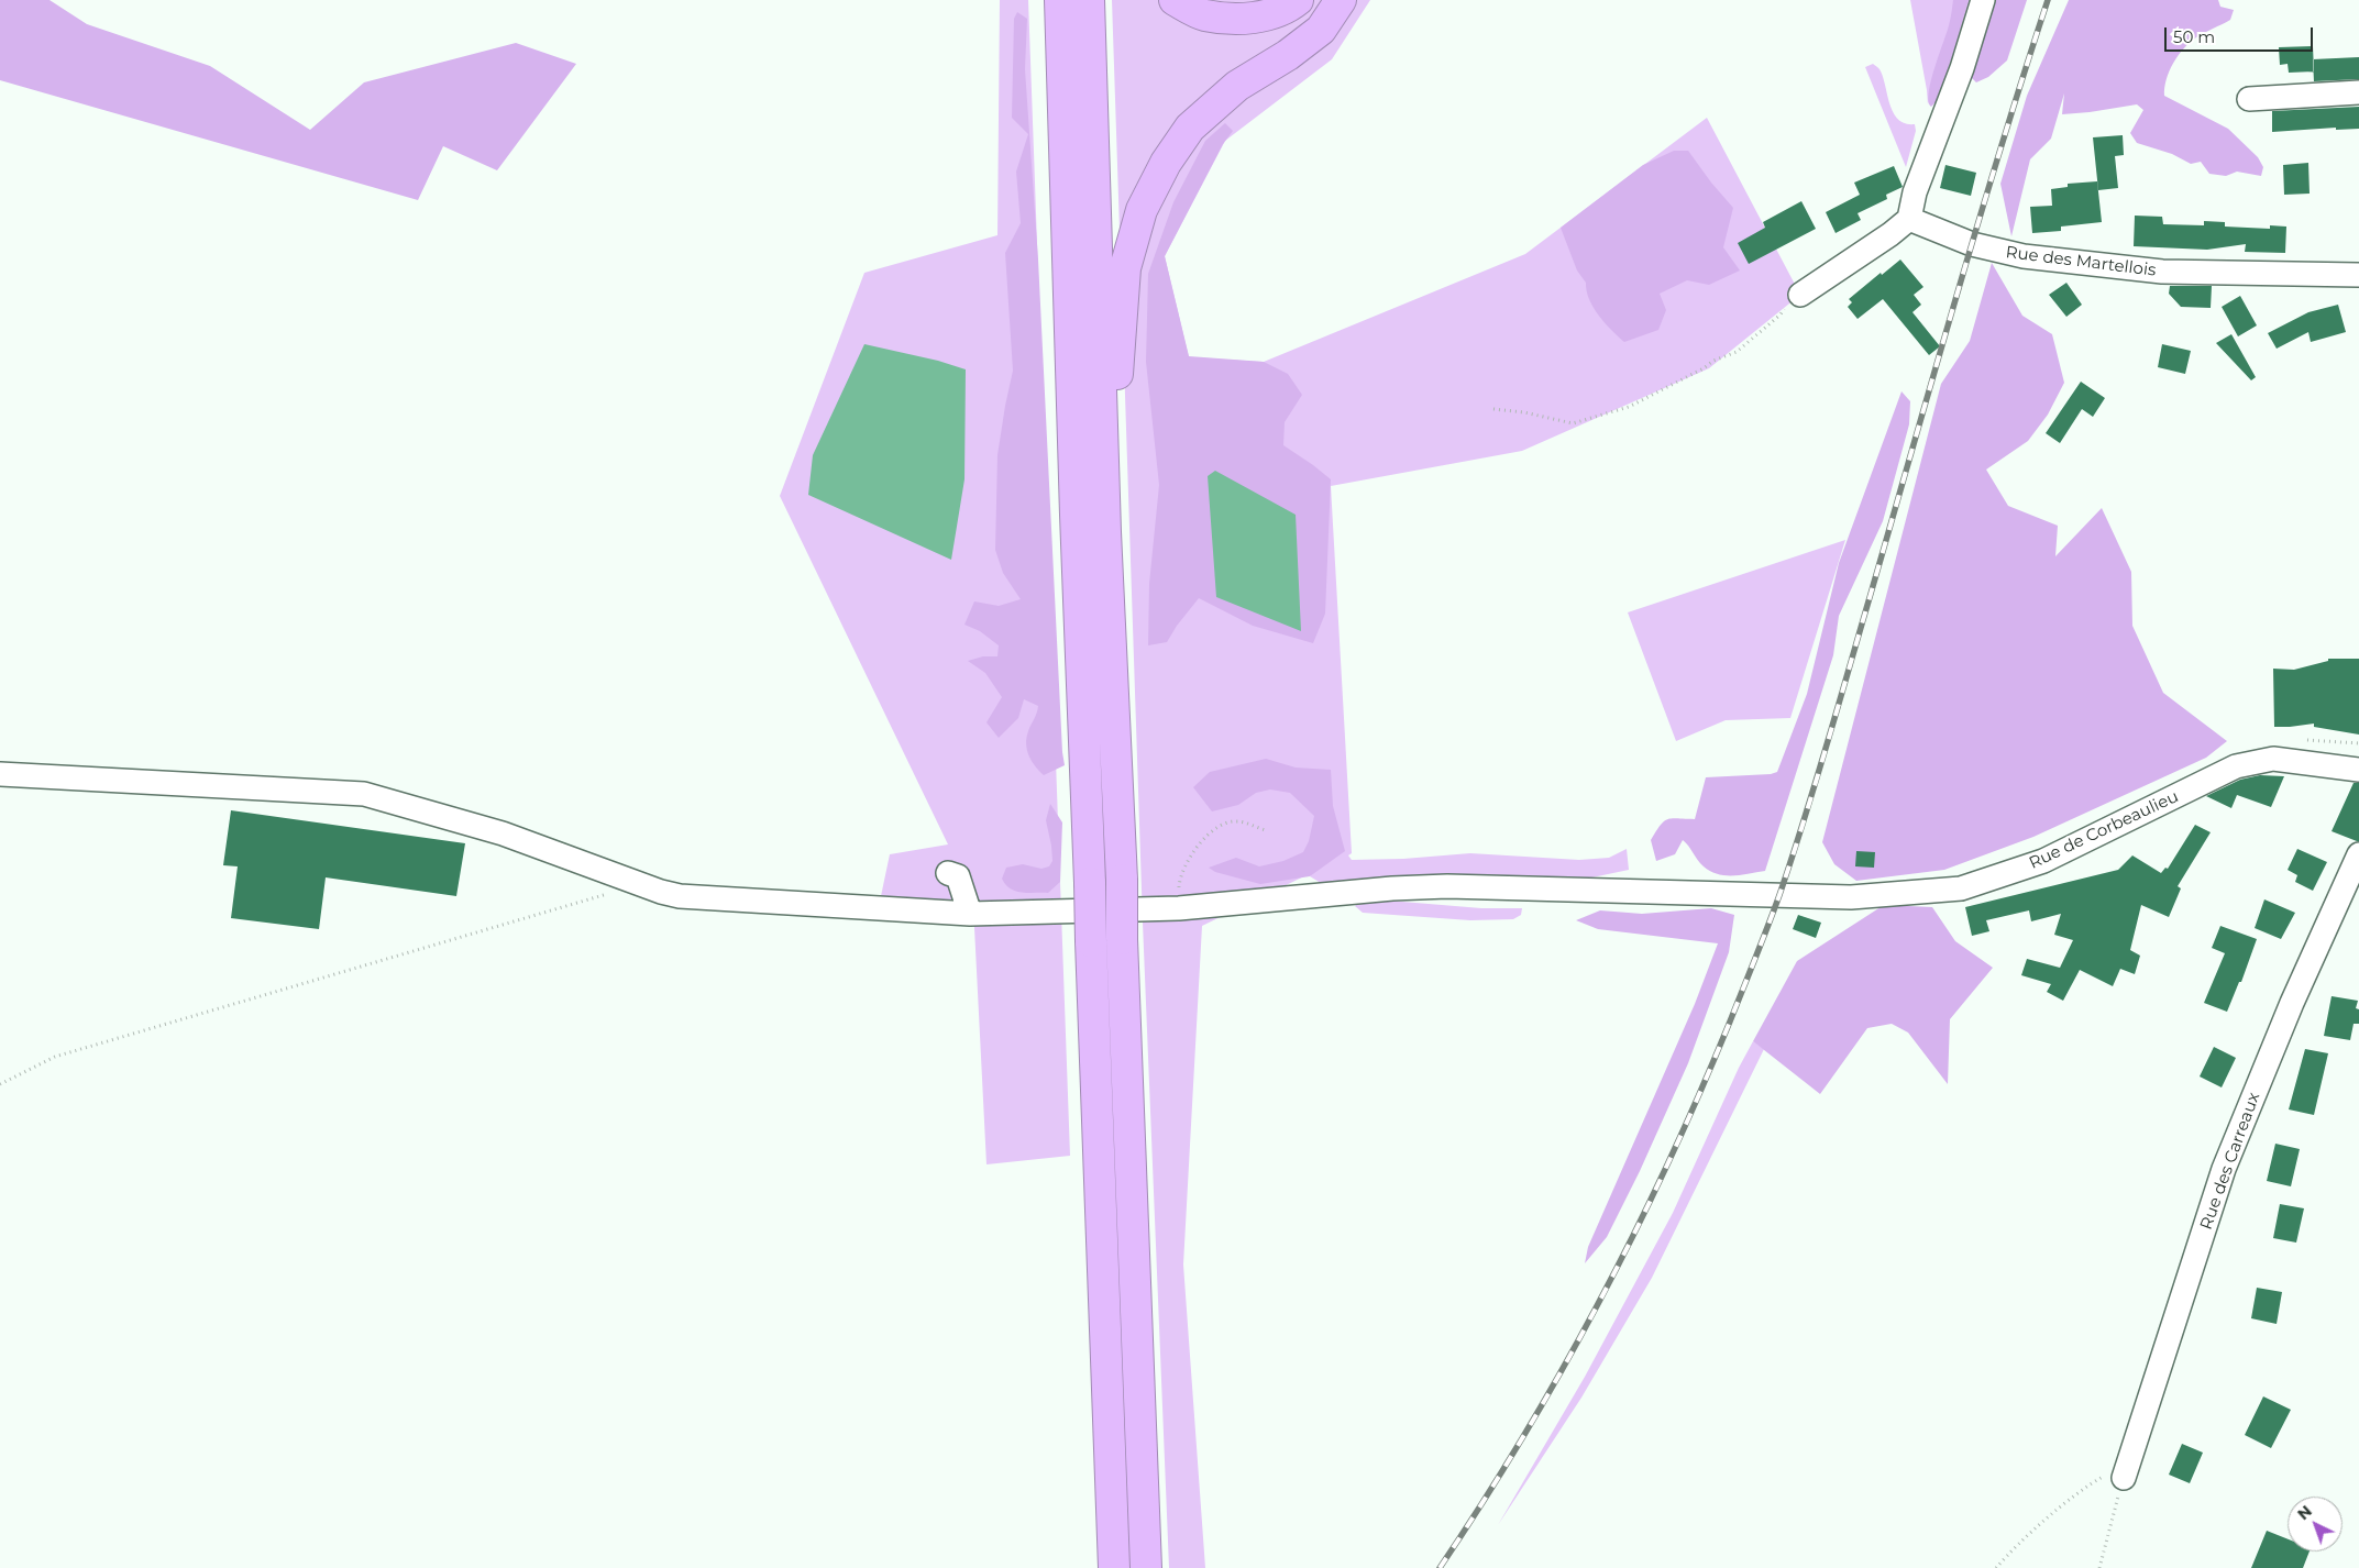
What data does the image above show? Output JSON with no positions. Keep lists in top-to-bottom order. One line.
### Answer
{"streets":{"street":["Rue des Martellois","Rue de Corbeaulieu","Rue des Carreaux"]},"scale_bar":"50 m","north":"top left"}
